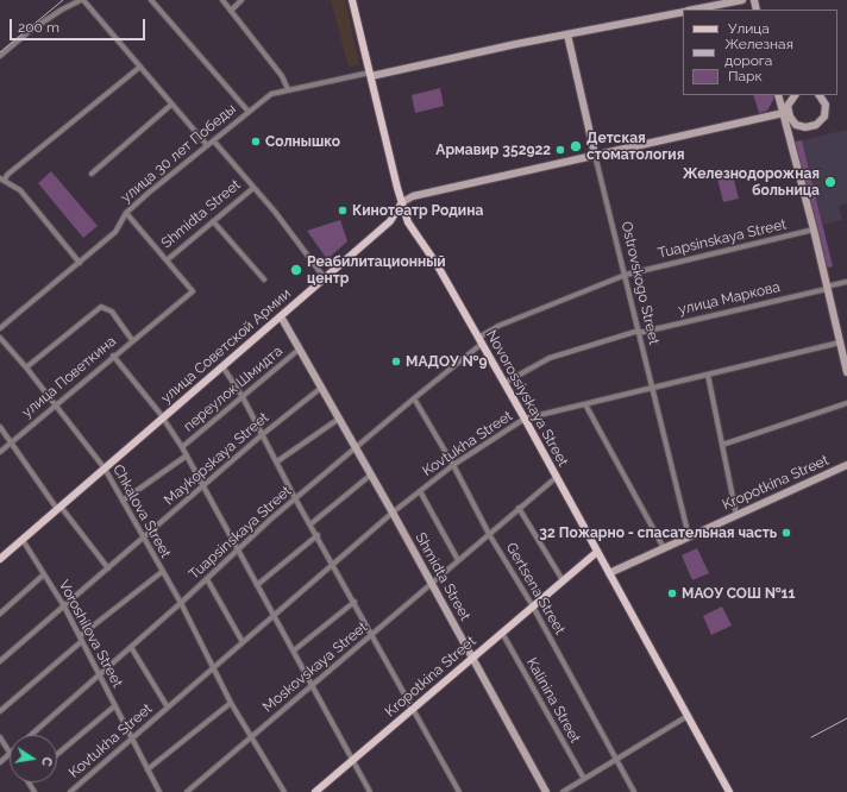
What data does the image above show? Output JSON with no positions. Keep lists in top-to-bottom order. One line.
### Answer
{"streets":{"main road":["улица Советской Армии","Novorossiyskaya Street","Kropotkina Street"],"street":["улица 30 лет Победы","Shmidta Street","Tuapsinskaya Street","Ostrovskogo Street","улица Маркова","улица Поветкина","переулок Шмидта","Kovtukha Street","Maykopskaya Street","Chkalova Street","Gertsena Street","Voroshilova Street","Moskovskaya Street","Kalinina Street"]},"crossings":[["улица 30 лет Победы","Shmidta Street"],["улица 30 лет Победы","Ostrovskogo Street"],["улица 30 лет Победы","Novorossiyskaya Street"],["Shmidta Street","Tuapsinskaya Street"],["Shmidta Street","улица Советской Армии"],["Shmidta Street","улица Поветкина"],["Shmidta Street","переулок Шмидта"],["Shmidta Street","Kovtukha Street"],["Shmidta Street","Maykopskaya Street"],["Shmidta Street","Kropotkina Street"],["Shmidta Street","Moskovskaya Street"],["Tuapsinskaya Street","Ostrovskogo Street"],["Tuapsinskaya Street","Novorossiyskaya Street"],["Tuapsinskaya Street","Kovtukha Street"],["Tuapsinskaya Street","Chkalova Street"],["Tuapsinskaya Street","Gertsena Street"],["Tuapsinskaya Street","Voroshilova Street"],["Ostrovskogo Street","улица Маркова"],["Ostrovskogo Street","Kovtukha Street"],["Ostrovskogo Street","Kropotkina Street"],["улица Маркова","Novorossiyskaya Street"],["улица Советской Армии","Novorossiyskaya Street"],["улица Советской Армии","Chkalova Street"],["улица Советской Армии","Voroshilova Street"],["улица Поветкина","Chkalova Street"],["переулок Шмидта","Chkalova Street"],["Novorossiyskaya Street","Kovtukha Street"],["Novorossiyskaya Street","Kropotkina Street"],["Novorossiyskaya Street","Moskovskaya Street"],["Kovtukha Street","Chkalova Street"],["Kovtukha Street","Gertsena Street"],["Kovtukha Street","Voroshilova Street"],["Maykopskaya Street","Chkalova Street"],["Maykopskaya Street","Voroshilova Street"],["Kropotkina Street","Gertsena Street"],["Kropotkina Street","Kalinina Street"],["Chkalova Street","Moskovskaya Street"],["Gertsena Street","Moskovskaya Street"]],"places":["Солнышко","Детская стоматология","Армавир 352922","Железнодорожная больница","Кинотеатр Родина","Реабилитационный центр","МАДОУ №9","32 Пожарно - спасательная часть","МАОУ СОШ №11"],"legend":["Улица","Железная дорога","Парк"],"scale_bar":"200 m","north":"right"}
